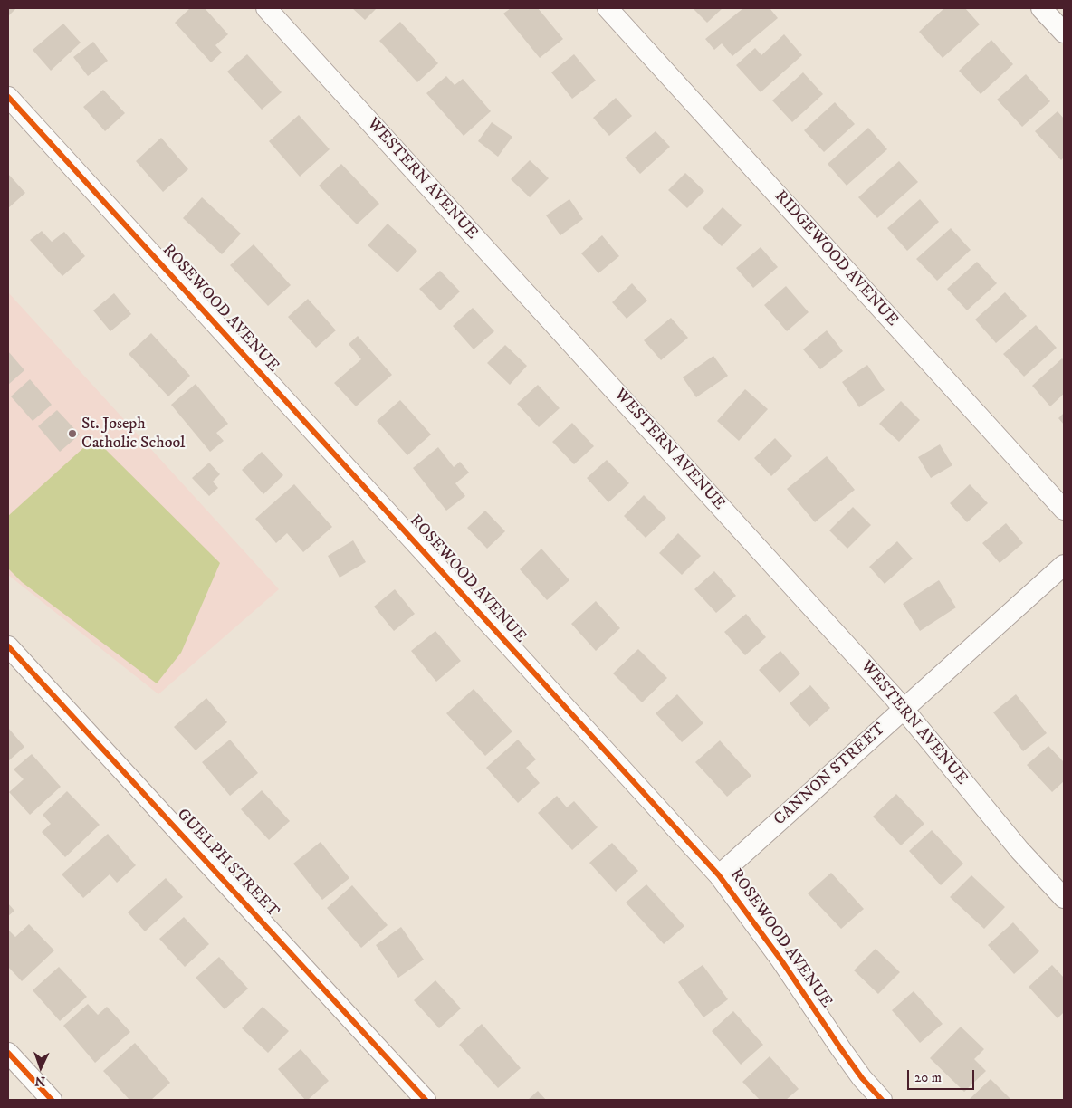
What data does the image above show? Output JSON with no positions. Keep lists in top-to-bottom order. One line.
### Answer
{"streets":{"street":["WESTERN AVENUE","RIDGEWOOD AVENUE","ROSEWOOD AVENUE","CANNON STREET","GUELPH STREET"]},"crossings":[["WESTERN AVENUE","CANNON STREET"],["ROSEWOOD AVENUE","CANNON STREET"]],"places":["St. Joseph Catholic School"],"scale_bar":"20 m","north":"bottom"}
